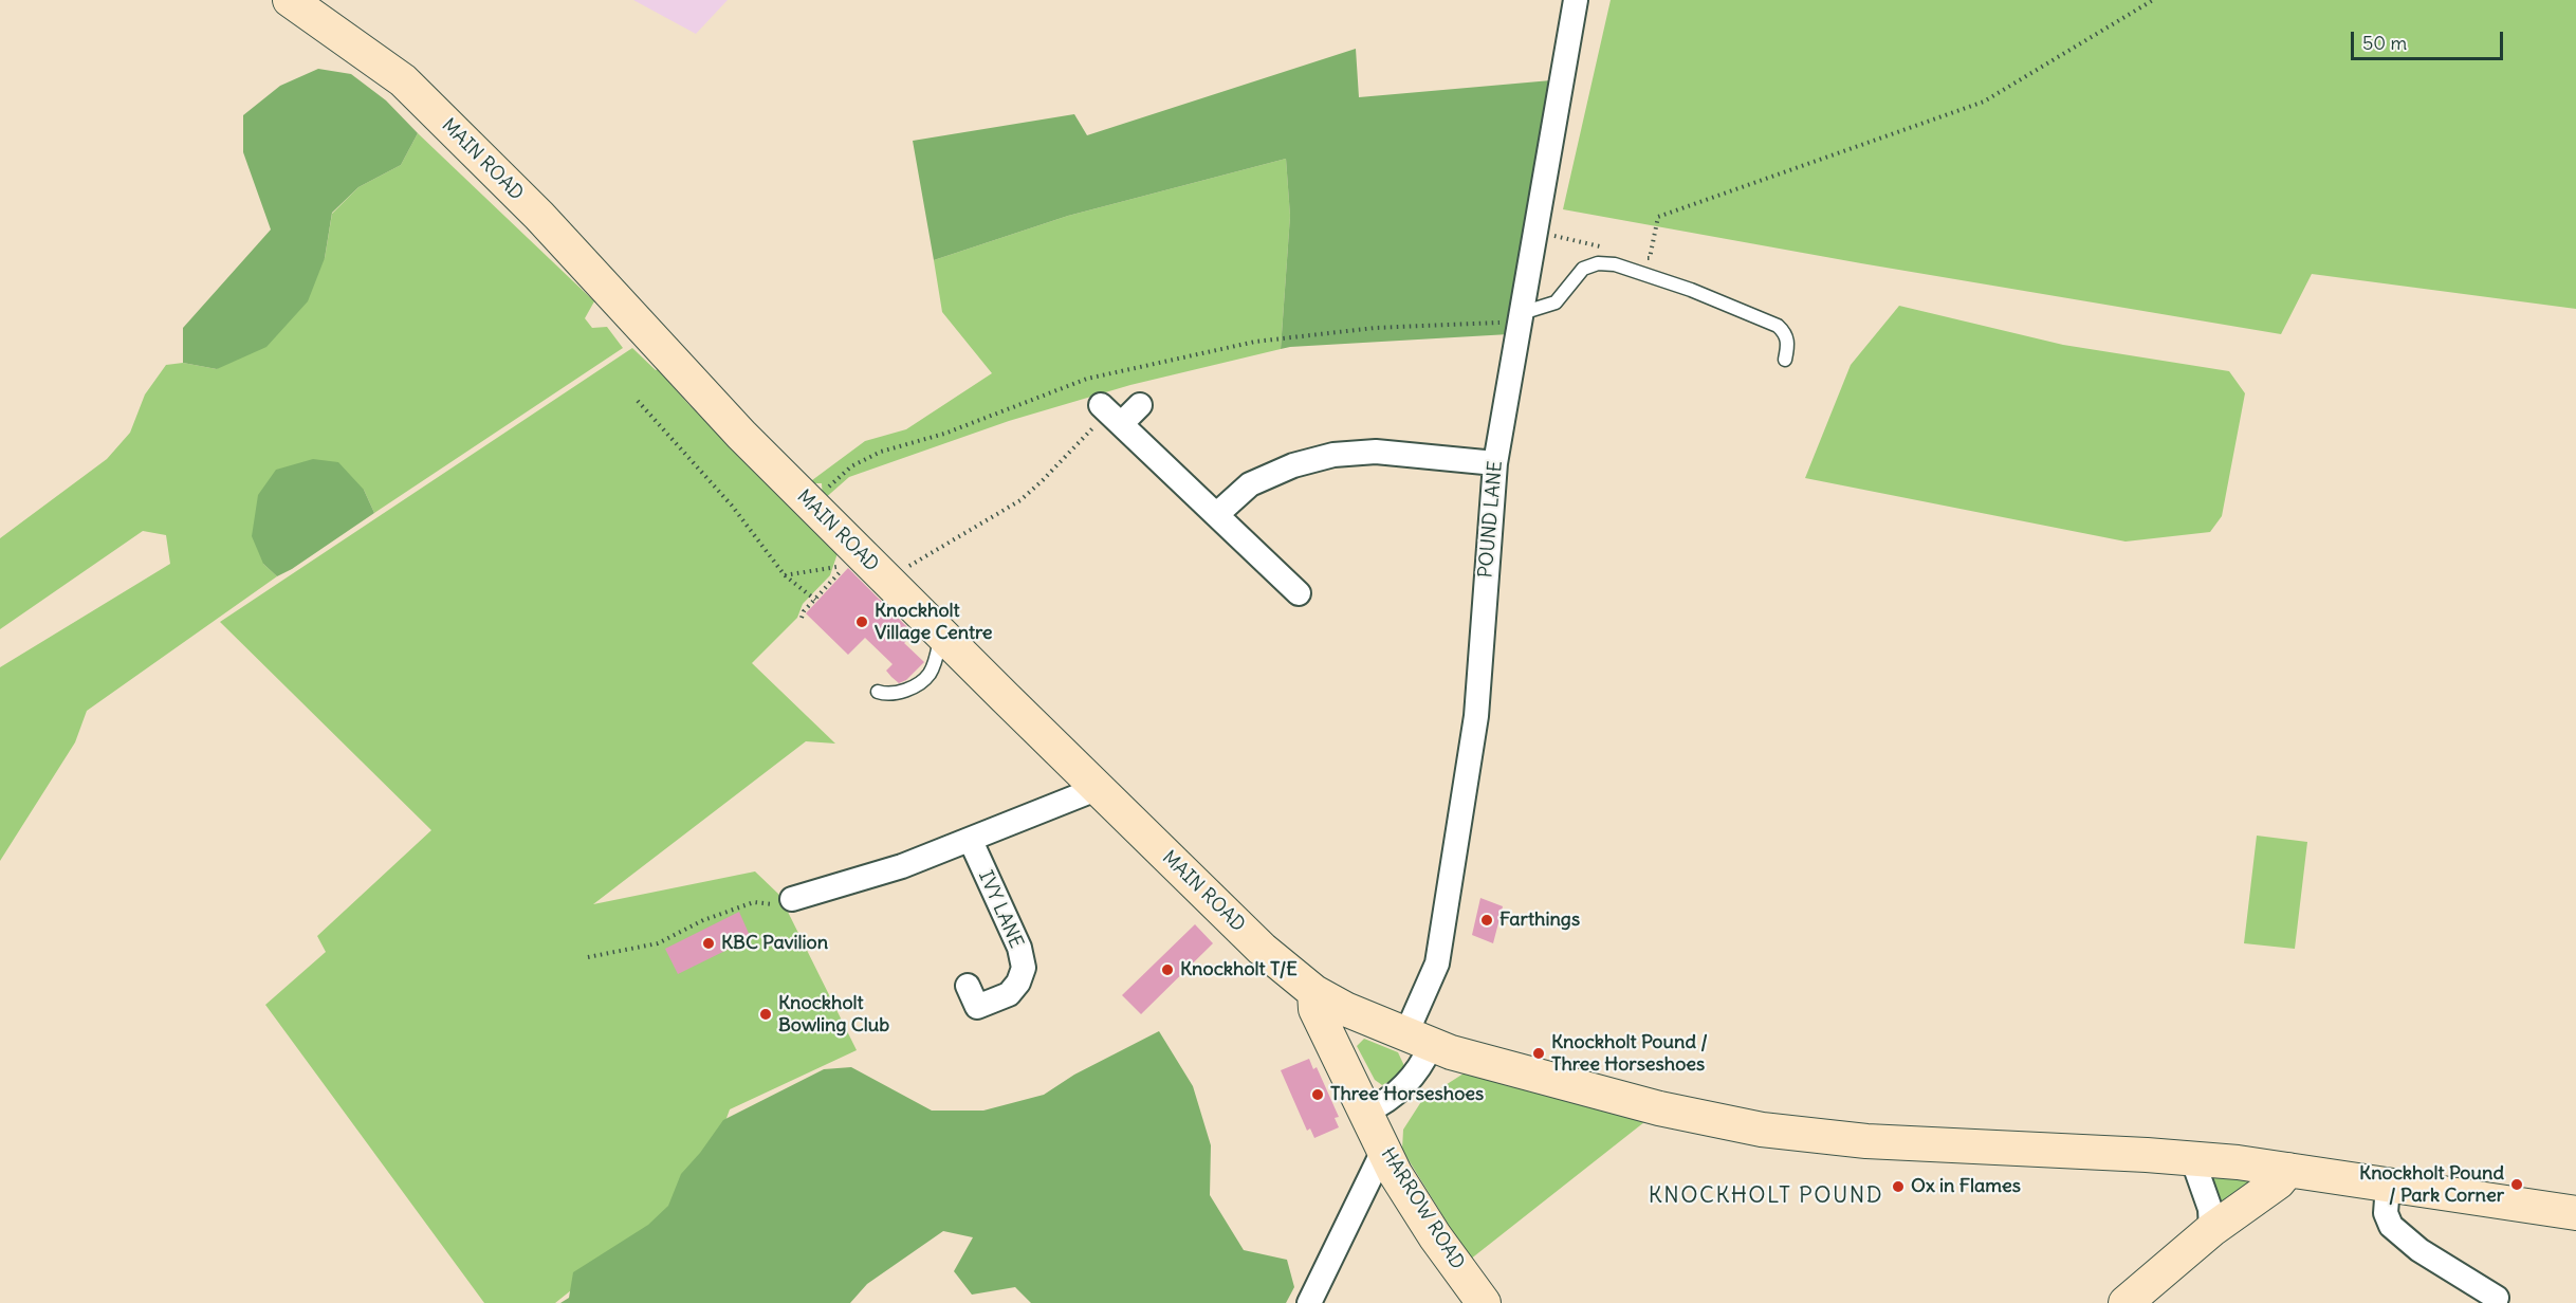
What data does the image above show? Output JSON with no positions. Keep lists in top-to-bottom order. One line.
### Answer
{"streets":{"street":["MAIN ROAD","POUND LANE","IVY LANE","HARROW ROAD"]},"crossings":[["MAIN ROAD","POUND LANE"],["MAIN ROAD","HARROW ROAD"],["POUND LANE","HARROW ROAD"]],"districts":["KNOCKHOLT POUND"],"places":["Knockholt Village Centre","Farthings","KBC Pavilion","Knockholt T/E","Knockholt Bowling Club","Knockholt Pound / Three Horseshoes","Three Horseshoes","Knockholt Pound / Park Corner","Ox in Flames"],"scale_bar":"50 m"}
